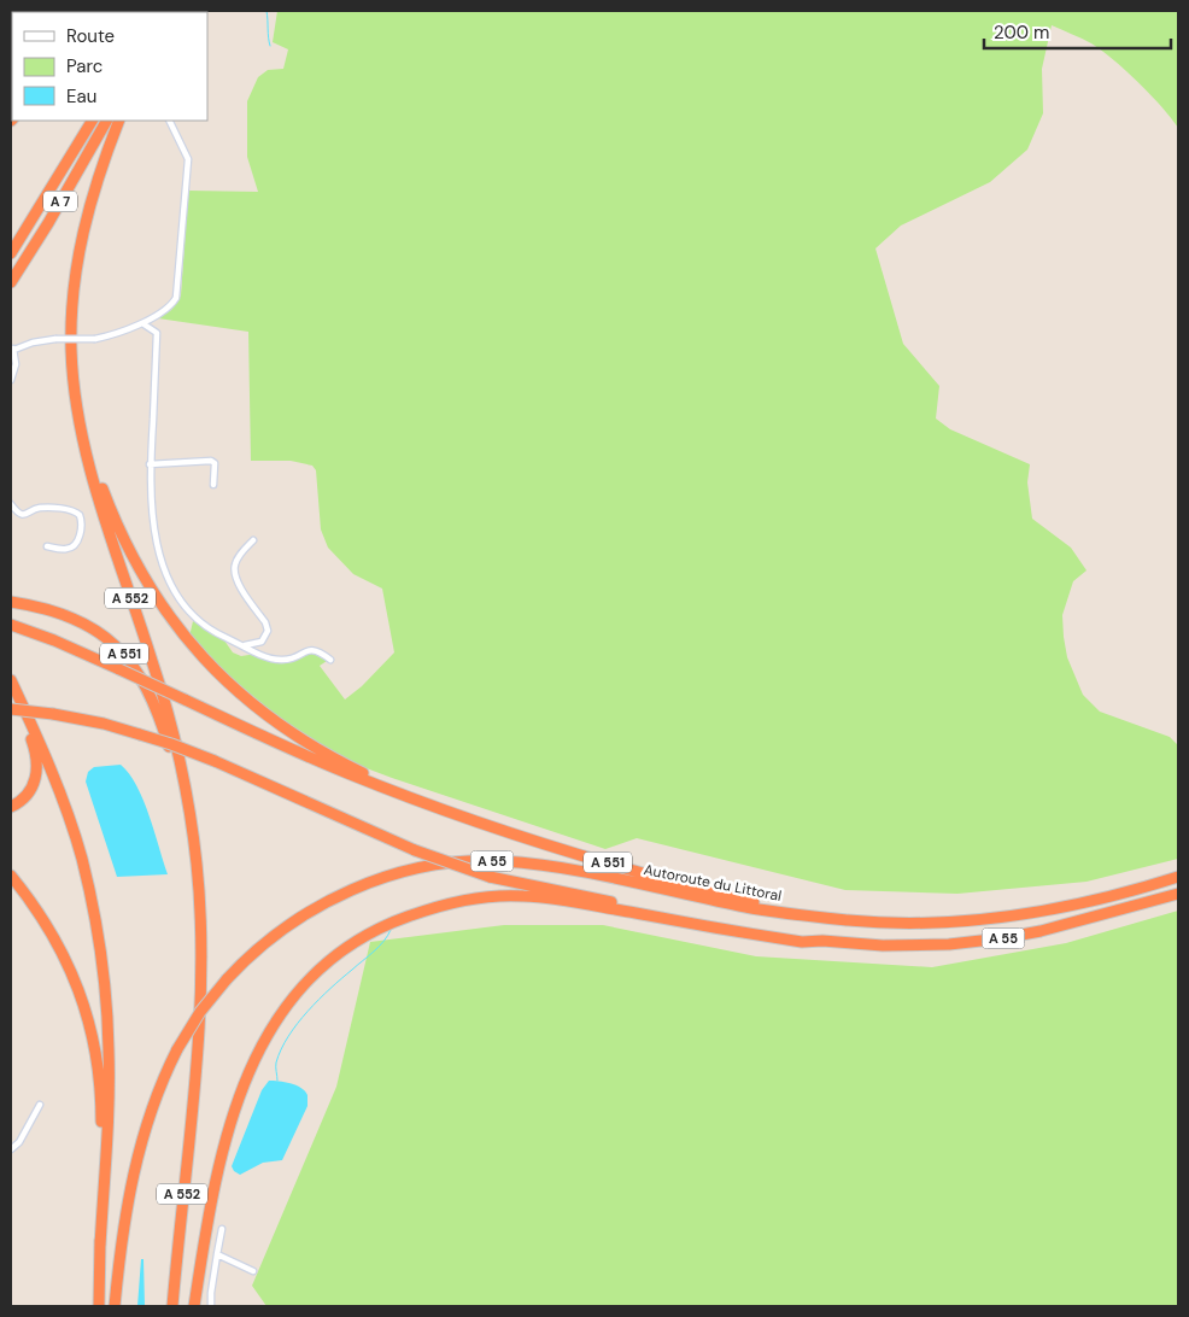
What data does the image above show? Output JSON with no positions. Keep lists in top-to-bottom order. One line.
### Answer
{"streets":{"highway":["A 7","A 552","A 551","A 55","Autoroute du Littoral"]},"crossings":[["A 552","A 551"],["A 551","Autoroute du Littoral"]],"legend":["Route","Parc","Eau"],"scale_bar":"200 m"}
